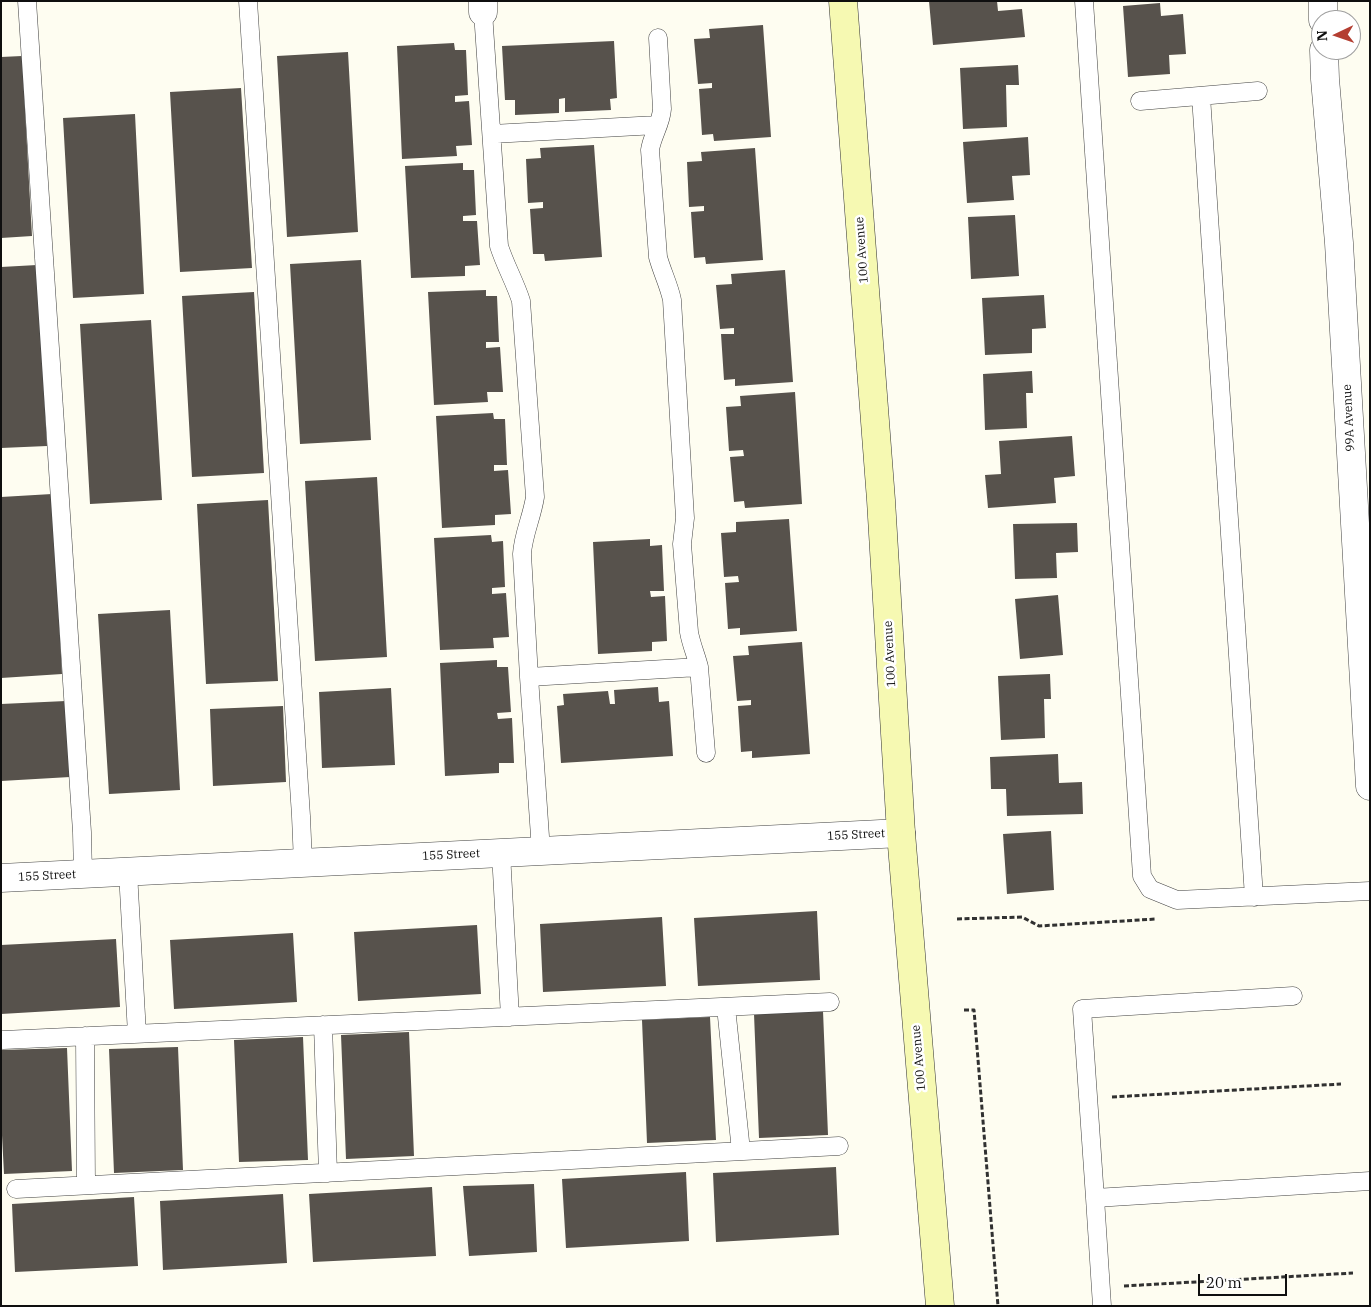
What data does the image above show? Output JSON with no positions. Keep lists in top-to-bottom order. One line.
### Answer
{"streets":{"main road":["100 Avenue"],"street":["99A Avenue","155 Street"]},"crossings":[["100 Avenue","155 Street"]],"scale_bar":"20 m","north":"left"}
